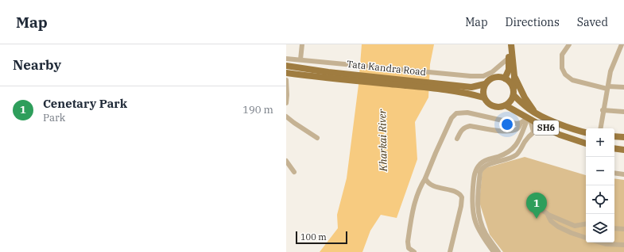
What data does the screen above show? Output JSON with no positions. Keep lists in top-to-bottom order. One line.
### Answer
{"streets":{"main road":["SH6"]},"water":["Kharkai River"],"scale_bar":"100 m","page":{"header":"Map","nav":["Map","Directions","Saved"],"heading":"Nearby","list":[{"mark":"1","name":"Cenetary Park","note":"Park","value":"190 m"}],"map_buttons":["+","−"],"pins":"1","scale":"100 m"}}
